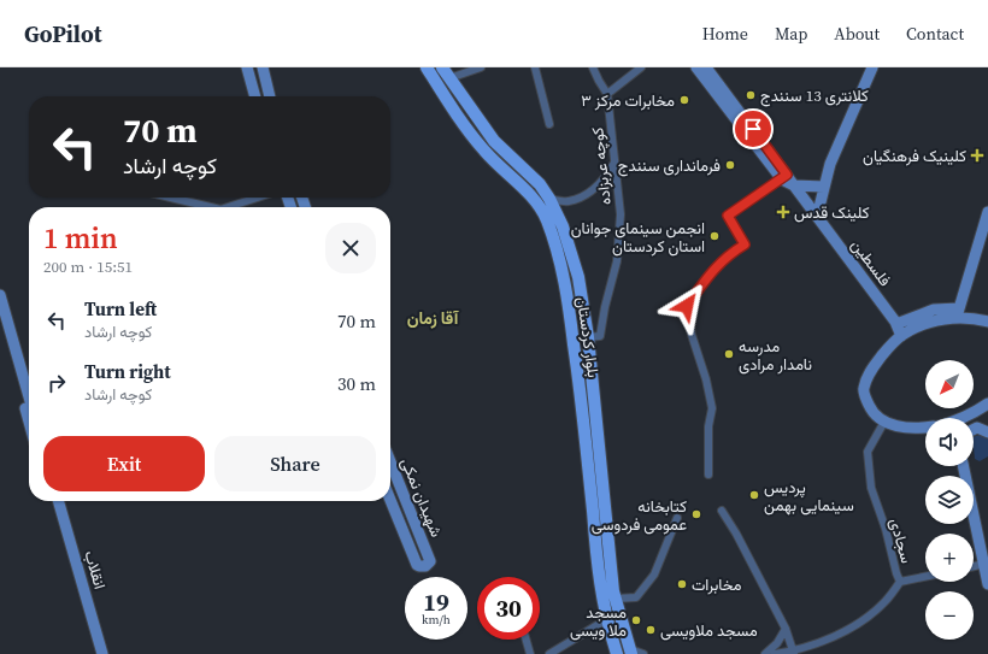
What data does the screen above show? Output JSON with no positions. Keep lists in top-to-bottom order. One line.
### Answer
{"streets":{"main road":["فلسطین","بلوار کردستان","شهیدان نمکی","انقلاب"],"street":["کوچه عربزاده","سجادی"]},"crossings":[["کوچه عربزاده","بلوار کردستان"]],"districts":["آقا زمان"],"places":{"other":["کلانتری 13 سنندج","مخابرات مرکز ۳","فرمانداری سنندج","انجمن سینمای جوانان استان کردستان","مدرسه نامدار مرادی","پردیس سینمایی بهمن","کتابخانه عمومی فردوسی","مخابرات","مسجد ملا ویسی","مسجد ملاویسی"],"health":["کلینیک فرهنگیان","کلینک قدس"]},"north":"bottom left","page":{"header":"GoPilot","nav":["Home","Map","About","Contact"],"turn":["70 m","کوچه ارشاد"],"heading":["1 min","200 m · 15:51"],"list":[{"name":"Turn left","note":"کوچه ارشاد","value":"70 m"},{"name":"Turn right","note":"کوچه ارشاد","value":"30 m"}],"map_buttons":["+","−"],"buttons":["Exit","Share"],"speed":"19 km/h","limit":"30"}}
